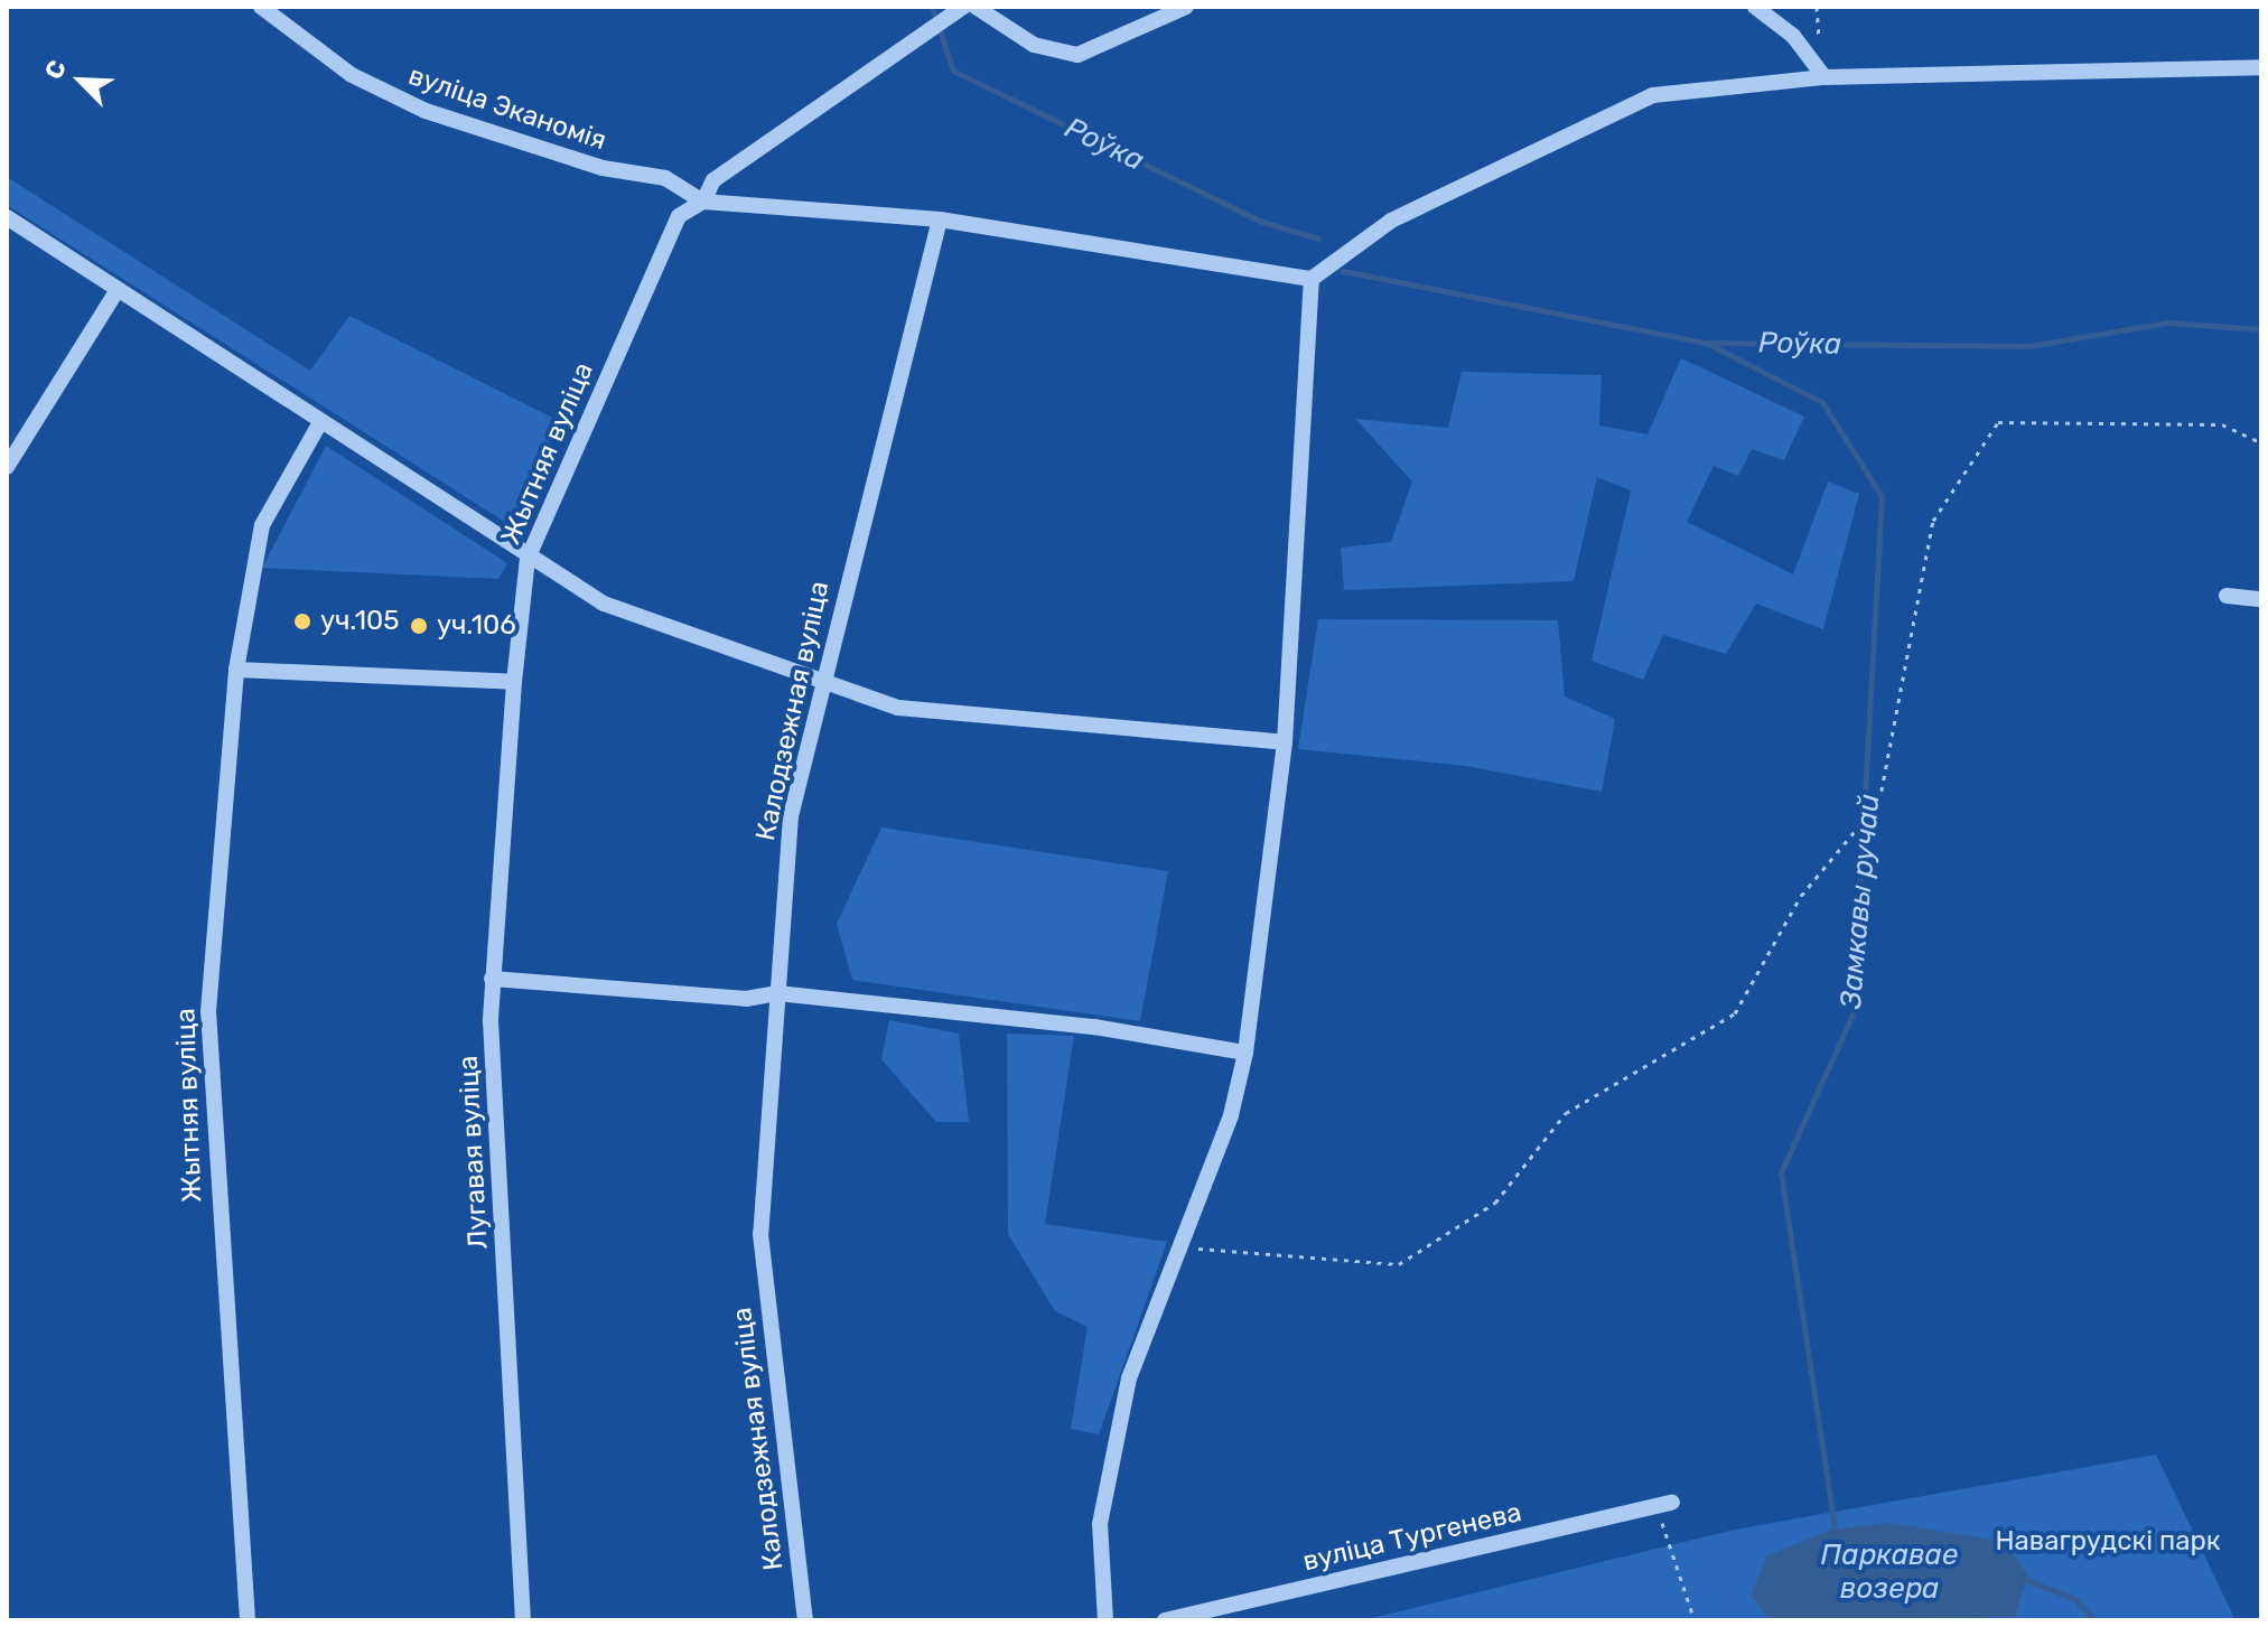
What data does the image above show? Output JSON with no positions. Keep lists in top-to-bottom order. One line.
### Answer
{"streets":{"street":["вуліца Эканомія","Жытняя вуліца","Калодзежная вуліца","Лугавая вуліца","вуліца Тургенева"]},"crossings":[["вуліца Эканомія","Жытняя вуліца"],["Жытняя вуліца","Лугавая вуліца"]],"water":["Роўка","Замкавы ручай","Паркавае возера"],"parks":["Навагрудскі парк"],"places":["уч.105","уч.106"],"north":"top left"}
